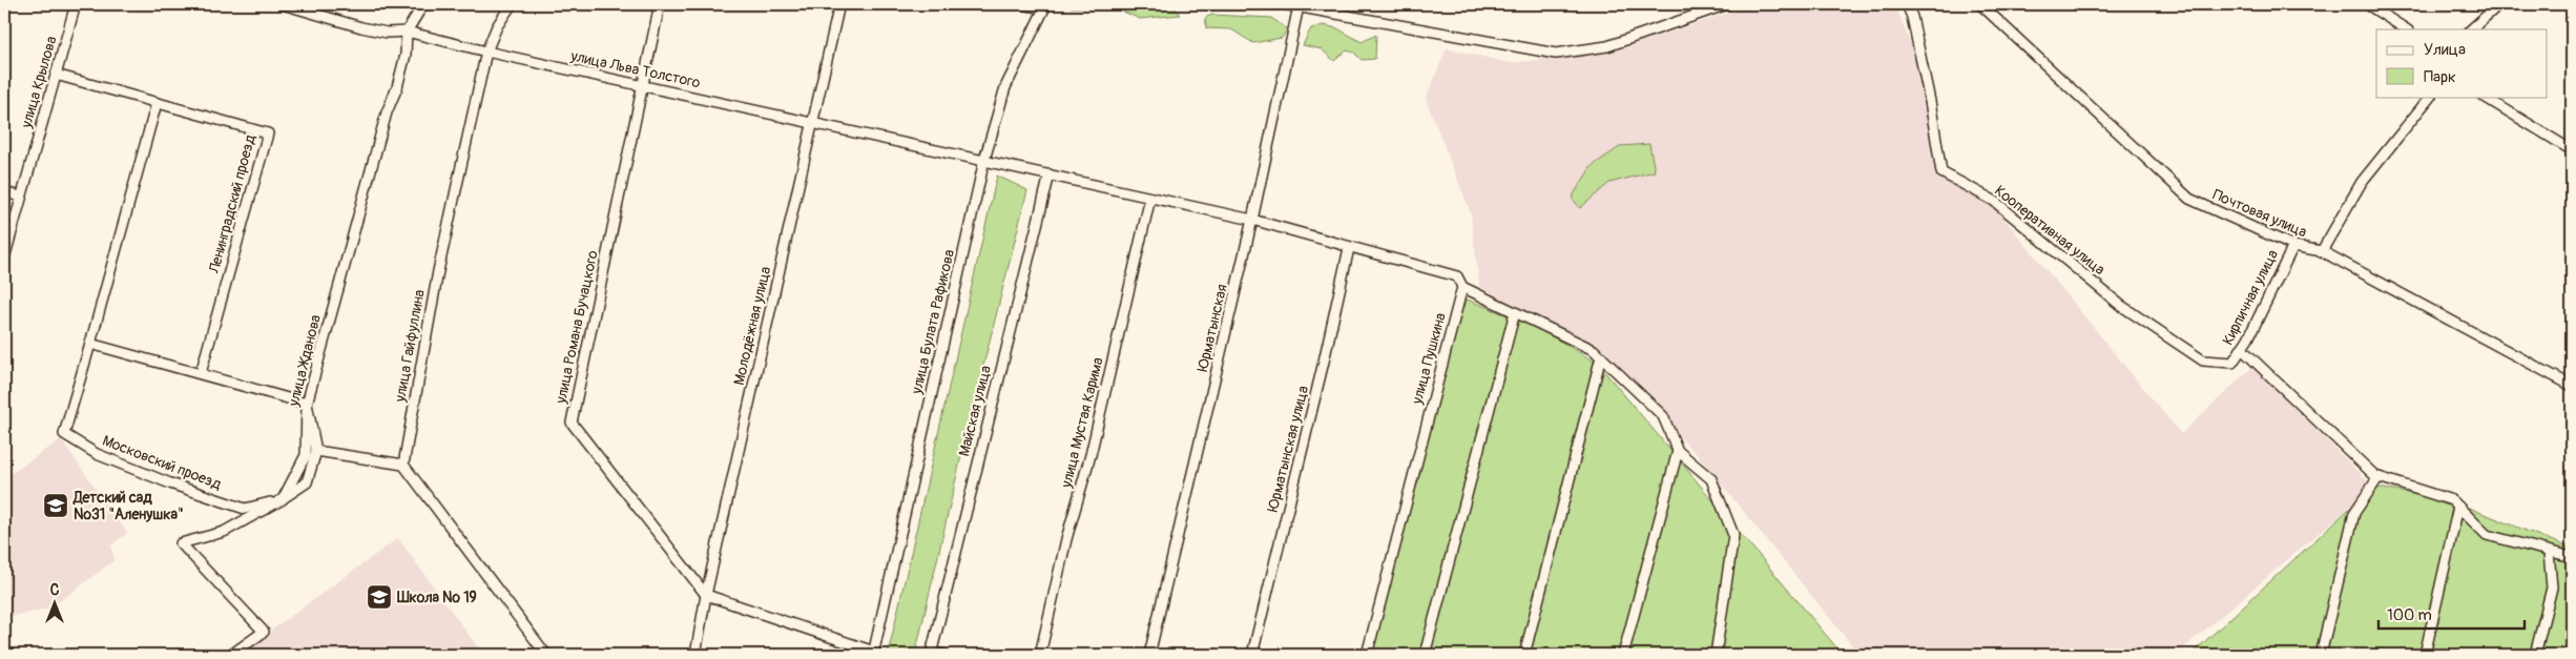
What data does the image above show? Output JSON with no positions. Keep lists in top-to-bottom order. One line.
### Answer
{"streets":{"street":["улица Льва Толстого","улица Крылова","Ленинградский проезд","Почтовая улица","Кооперативная улица","Кирпичная улица","улица Булата Рафикова","Молодёжная улица","улица Романа Бучацкого","Юрматынская","улица Гайфуллина","улица Пушкина","улица Жданова","Майская улица","улица Мустая Карима","Юрматынская улица","Московский проезд"]},"crossings":[["улица Льва Толстого","улица Булата Рафикова"],["улица Льва Толстого","Молодёжная улица"],["улица Льва Толстого","улица Романа Бучацкого"],["улица Льва Толстого","Юрматынская"],["улица Льва Толстого","улица Гайфуллина"],["улица Льва Толстого","улица Жданова"],["улица Льва Толстого","Майская улица"],["улица Льва Толстого","улица Мустая Карима"],["улица Крылова","Ленинградский проезд"],["Ленинградский проезд","Московский проезд"],["Почтовая улица","Кирпичная улица"],["Кооперативная улица","Кирпичная улица"],["Молодёжная улица","улица Романа Бучацкого"],["улица Жданова","Московский проезд"]],"places":{"school or university":["Детский сад №31 \"Аленушка\"","Школа № 19"]},"legend":["Улица","Парк"],"scale_bar":"100 m","north":"top"}
